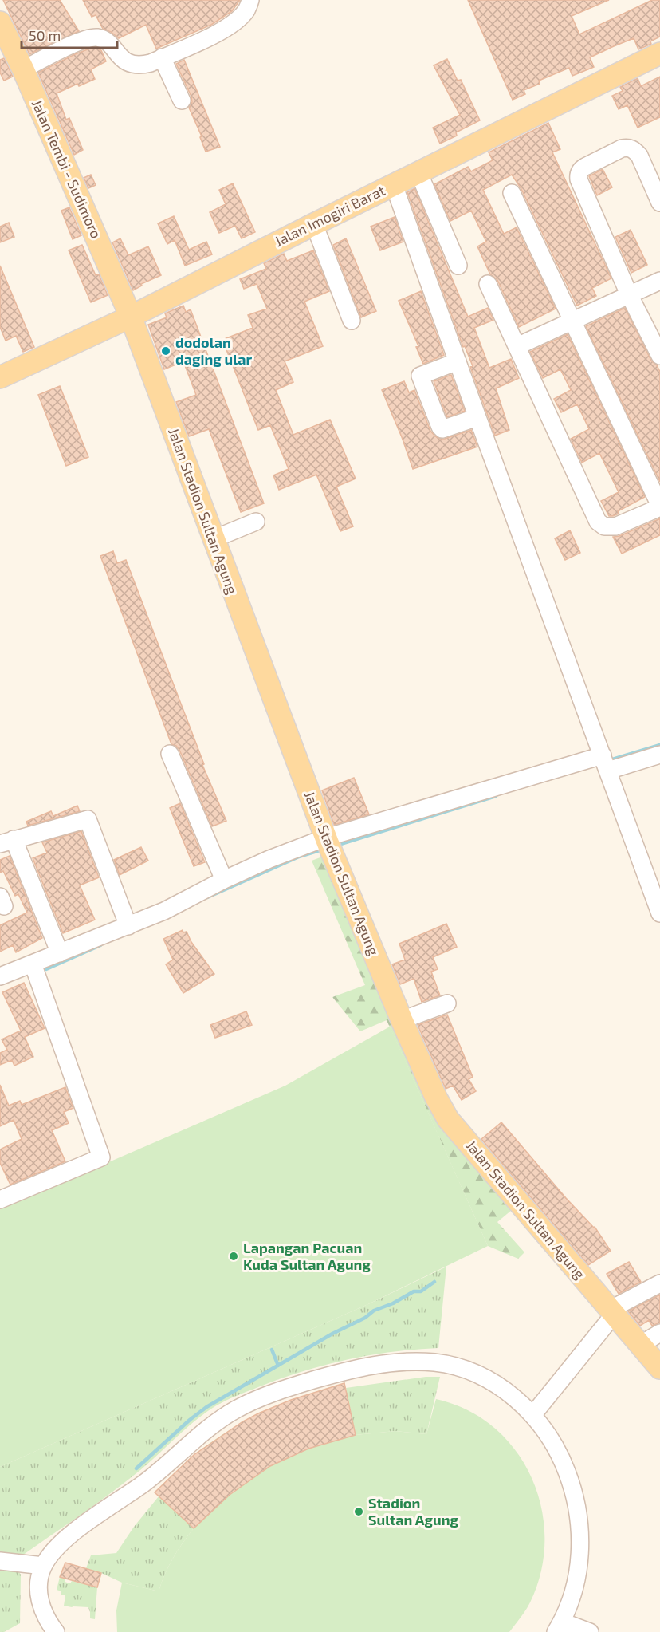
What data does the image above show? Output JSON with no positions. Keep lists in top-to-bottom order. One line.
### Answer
{"streets":{"main road":["Jalan Tembi - Sudimoro","Jalan Imogiri Barat","Jalan Stadion Sultan Agung"]},"crossings":[["Jalan Tembi - Sudimoro","Jalan Imogiri Barat"],["Jalan Tembi - Sudimoro","Jalan Stadion Sultan Agung"],["Jalan Imogiri Barat","Jalan Stadion Sultan Agung"]],"places":["dodolan daging ular","Lapangan Pacuan Kuda Sultan Agung","Stadion Sultan Agung"],"scale_bar":"50 m"}
